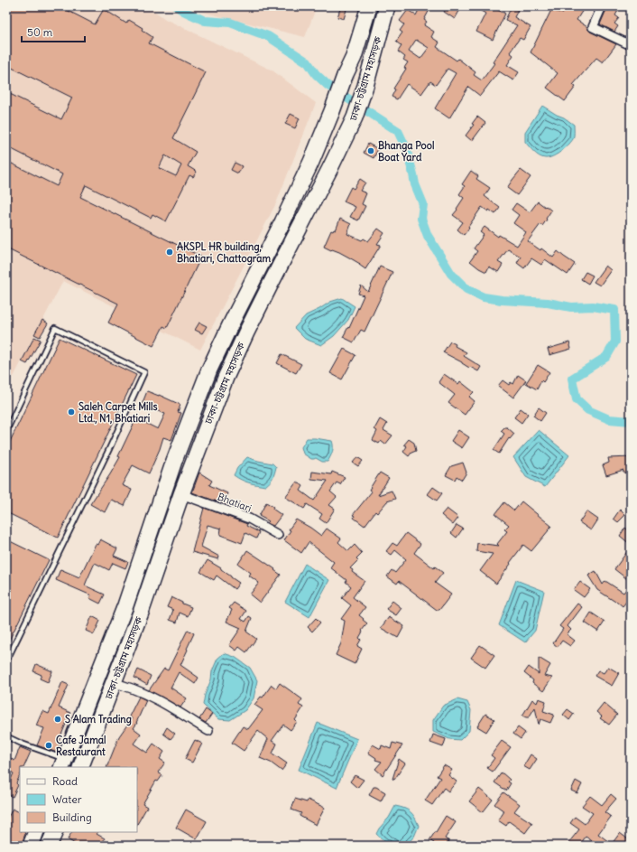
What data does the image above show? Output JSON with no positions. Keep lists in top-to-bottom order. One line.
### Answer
{"streets":{"highway":["ঢাকা-চট্টগ্রাম মহাসড়ক"],"street":["Bhatiari"]},"crossings":[["ঢাকা-চট্টগ্রাম মহাসড়ক","Bhatiari"]],"places":["Bhanga Pool Boat Yard","AKSPL HR building, Bhatiari, Chattogram","Saleh Carpet Mills Ltd., N1, Bhatiari","S Alam Trading","Cafe Jamal Restaurant"],"legend":["Road","Water","Building"],"scale_bar":"50 m"}
